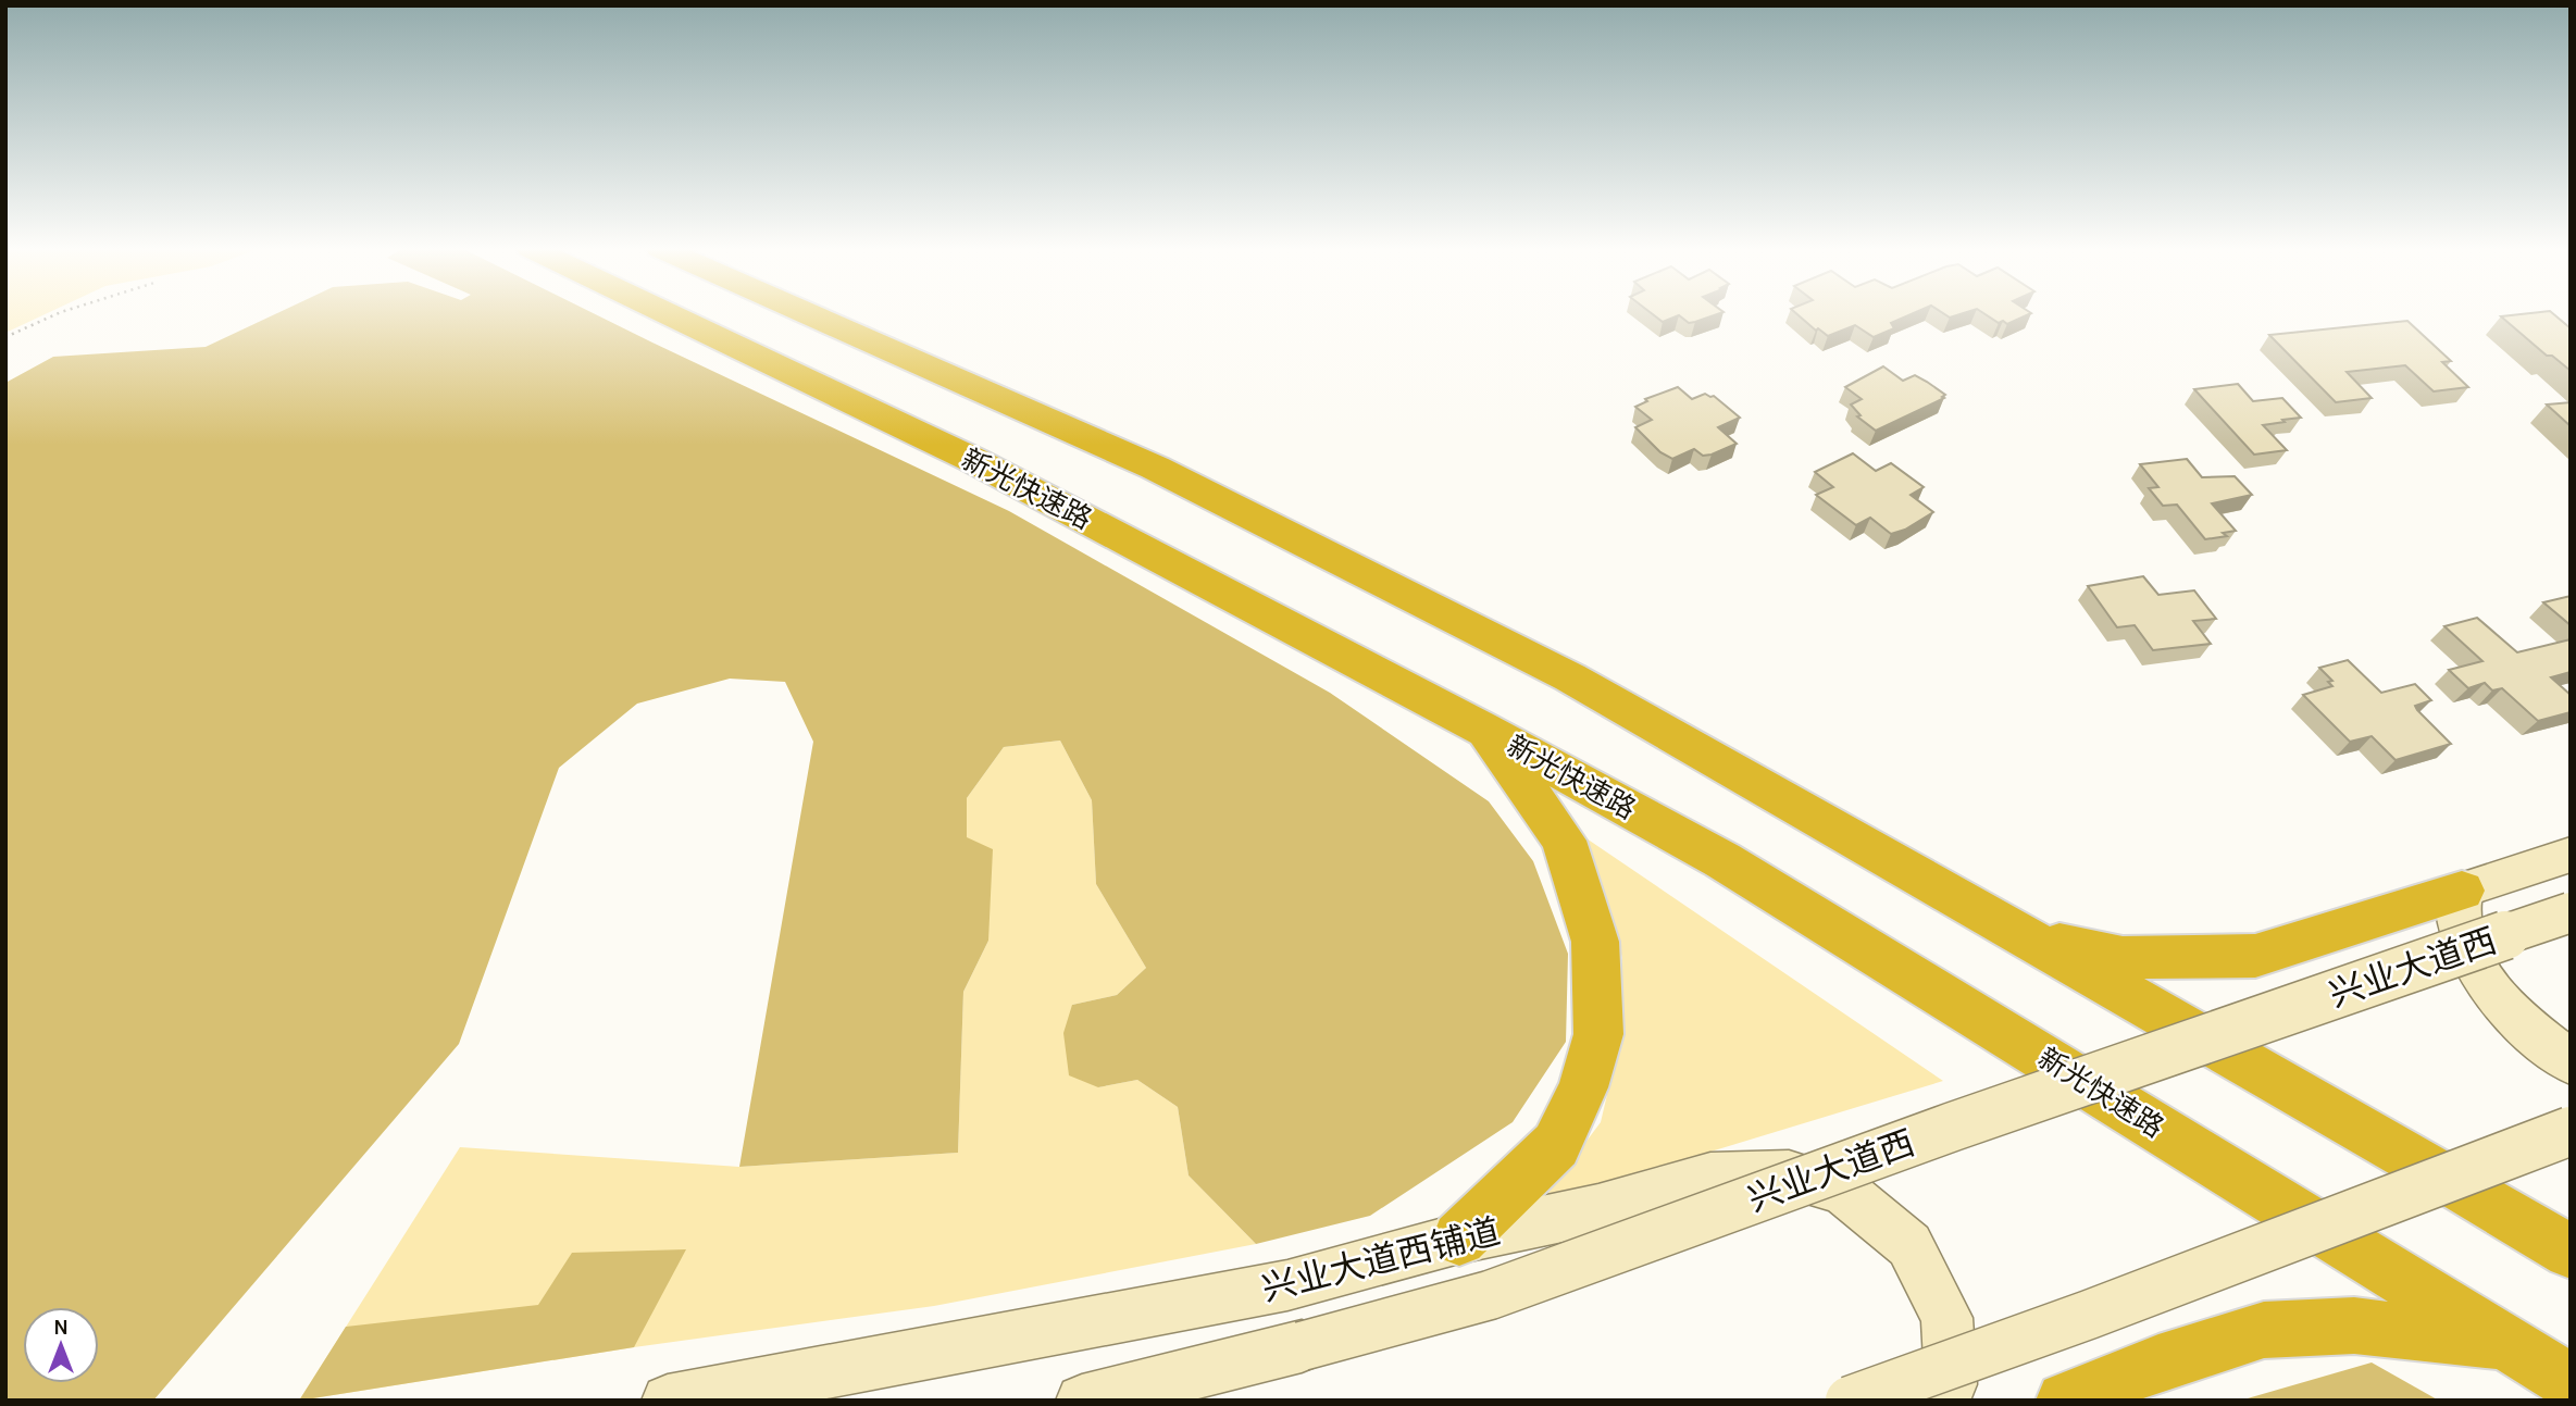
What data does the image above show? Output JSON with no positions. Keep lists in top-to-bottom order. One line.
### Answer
{"streets":{"highway":["新光快速路"],"street":["兴业大道西","兴业大道西铺道"]},"north":"top"}
